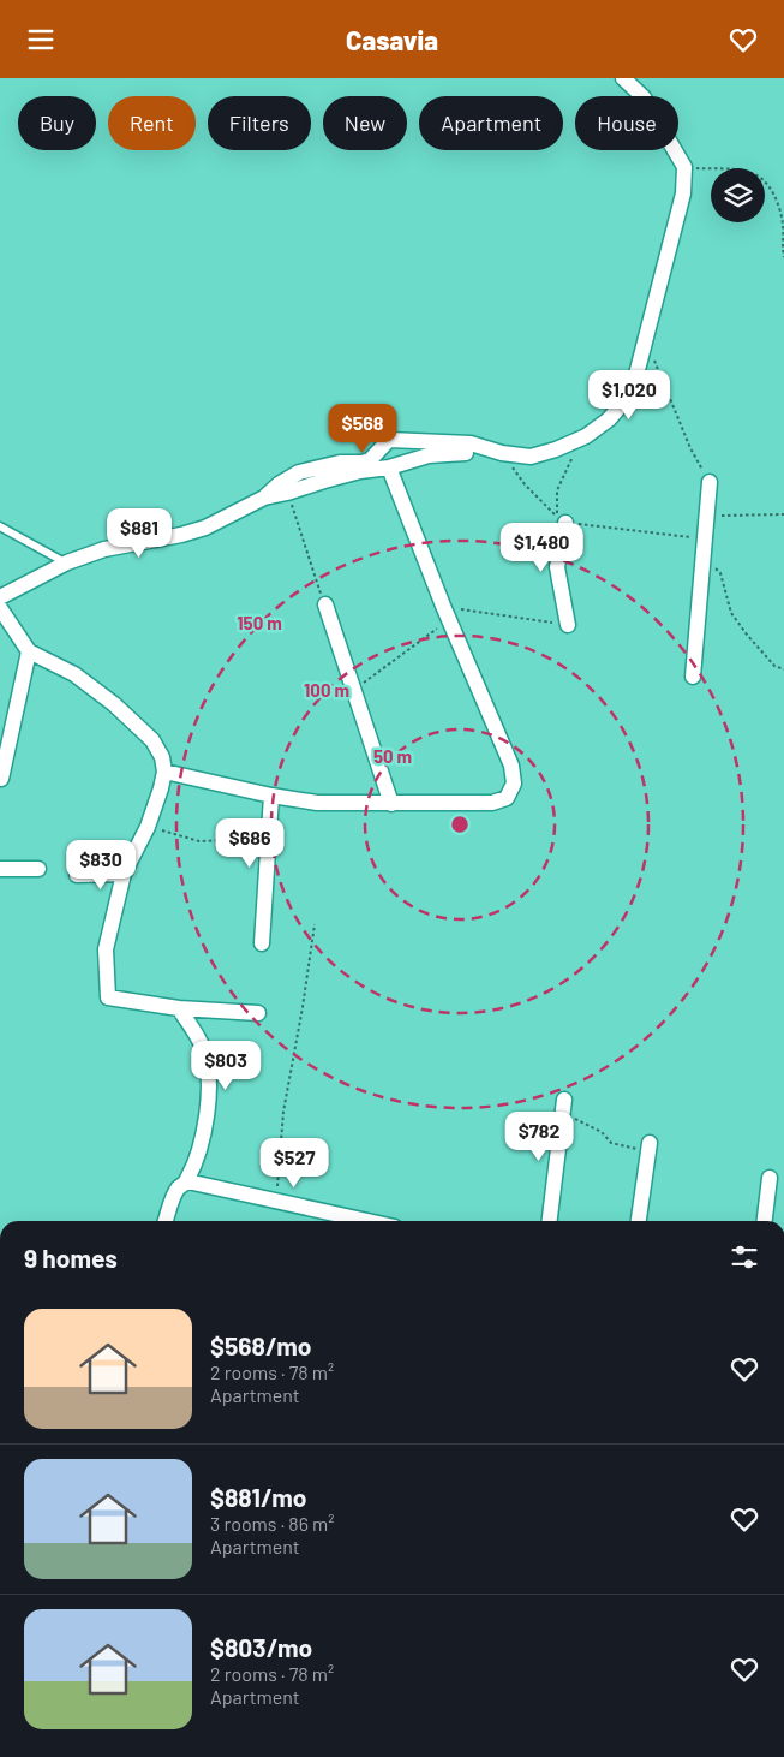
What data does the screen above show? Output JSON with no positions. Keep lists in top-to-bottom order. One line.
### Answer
{"page":{"header":"Casavia","chip":["Buy","Rent","Filters","New","Apartment","House"],"price":["$1,020","$568","$881","$1,480","$686","$830","$803","$782","$527"],"heading":"9 homes","list":[{"name":"$568/mo","note":"2 rooms · 78 m² · Apartment"},{"name":"$881/mo","note":"3 rooms · 86 m² · Apartment"},{"name":"$803/mo","note":"2 rooms · 78 m² · Apartment"}]},"rings":["150 m","100 m","50 m"]}
